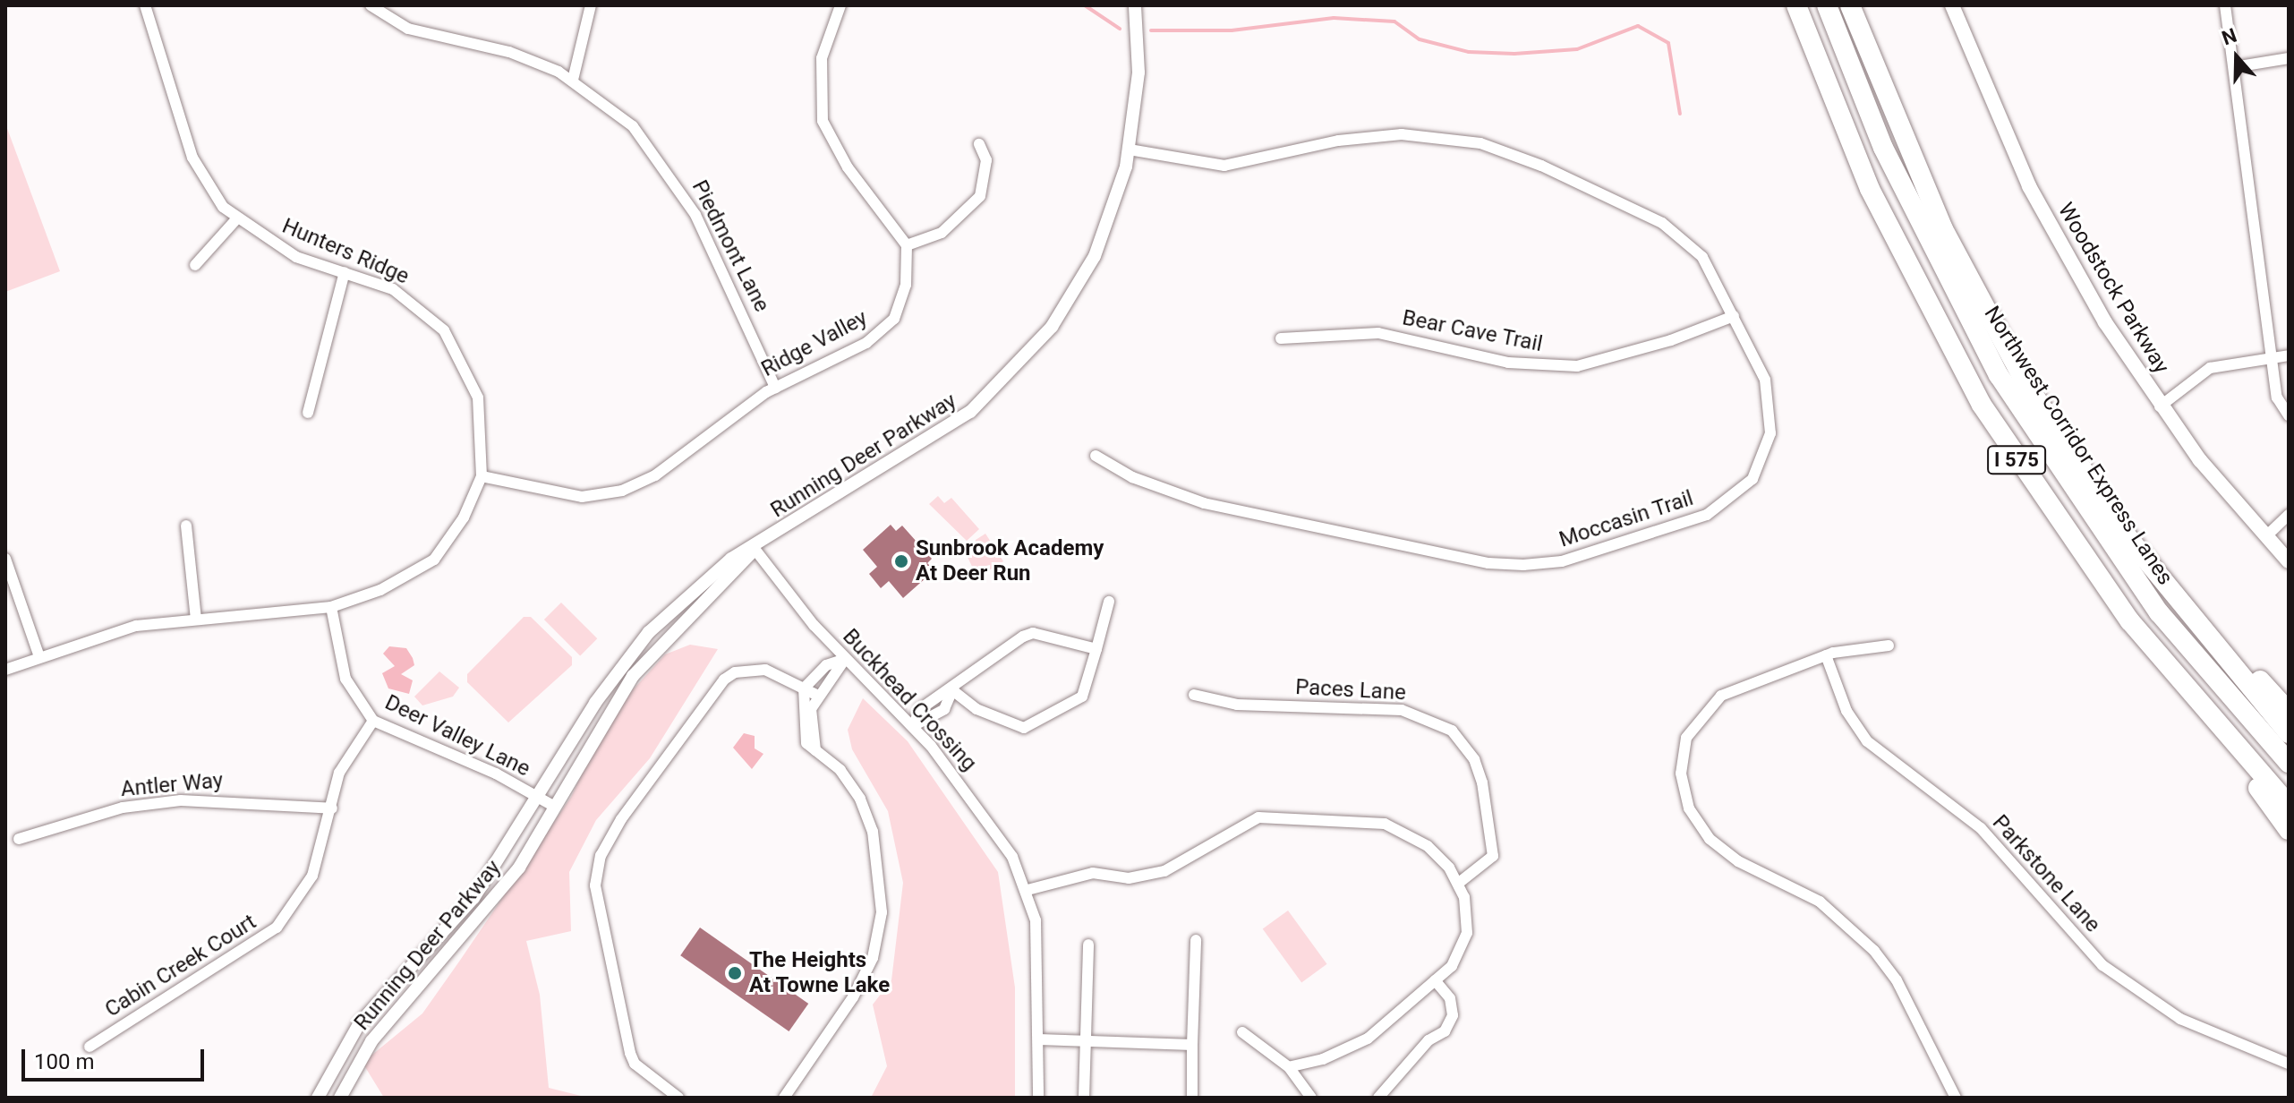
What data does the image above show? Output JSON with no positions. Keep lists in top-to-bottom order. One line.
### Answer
{"streets":{"highway":["Northwest Corridor Express Lanes","I 575"],"main road":["Woodstock Parkway"],"street":["Piedmont Lane","Hunters Ridge","Bear Cave Trail","Ridge Valley","Running Deer Parkway","Moccasin Trail","Paces Lane","Buckhead Crossing","Deer Valley Lane","Antler Way","Parkstone Lane","Cabin Creek Court"]},"crossings":[["Piedmont Lane","Ridge Valley"],["Hunters Ridge","Ridge Valley"],["Hunters Ridge","Deer Valley Lane"],["Bear Cave Trail","Moccasin Trail"],["Running Deer Parkway","Moccasin Trail"],["Running Deer Parkway","Buckhead Crossing"],["Running Deer Parkway","Deer Valley Lane"],["Deer Valley Lane","Cabin Creek Court"],["Antler Way","Cabin Creek Court"]],"places":["Sunbrook Academy At Deer Run","The Heights At Towne Lake"],"scale_bar":"100 m","north":"top"}
